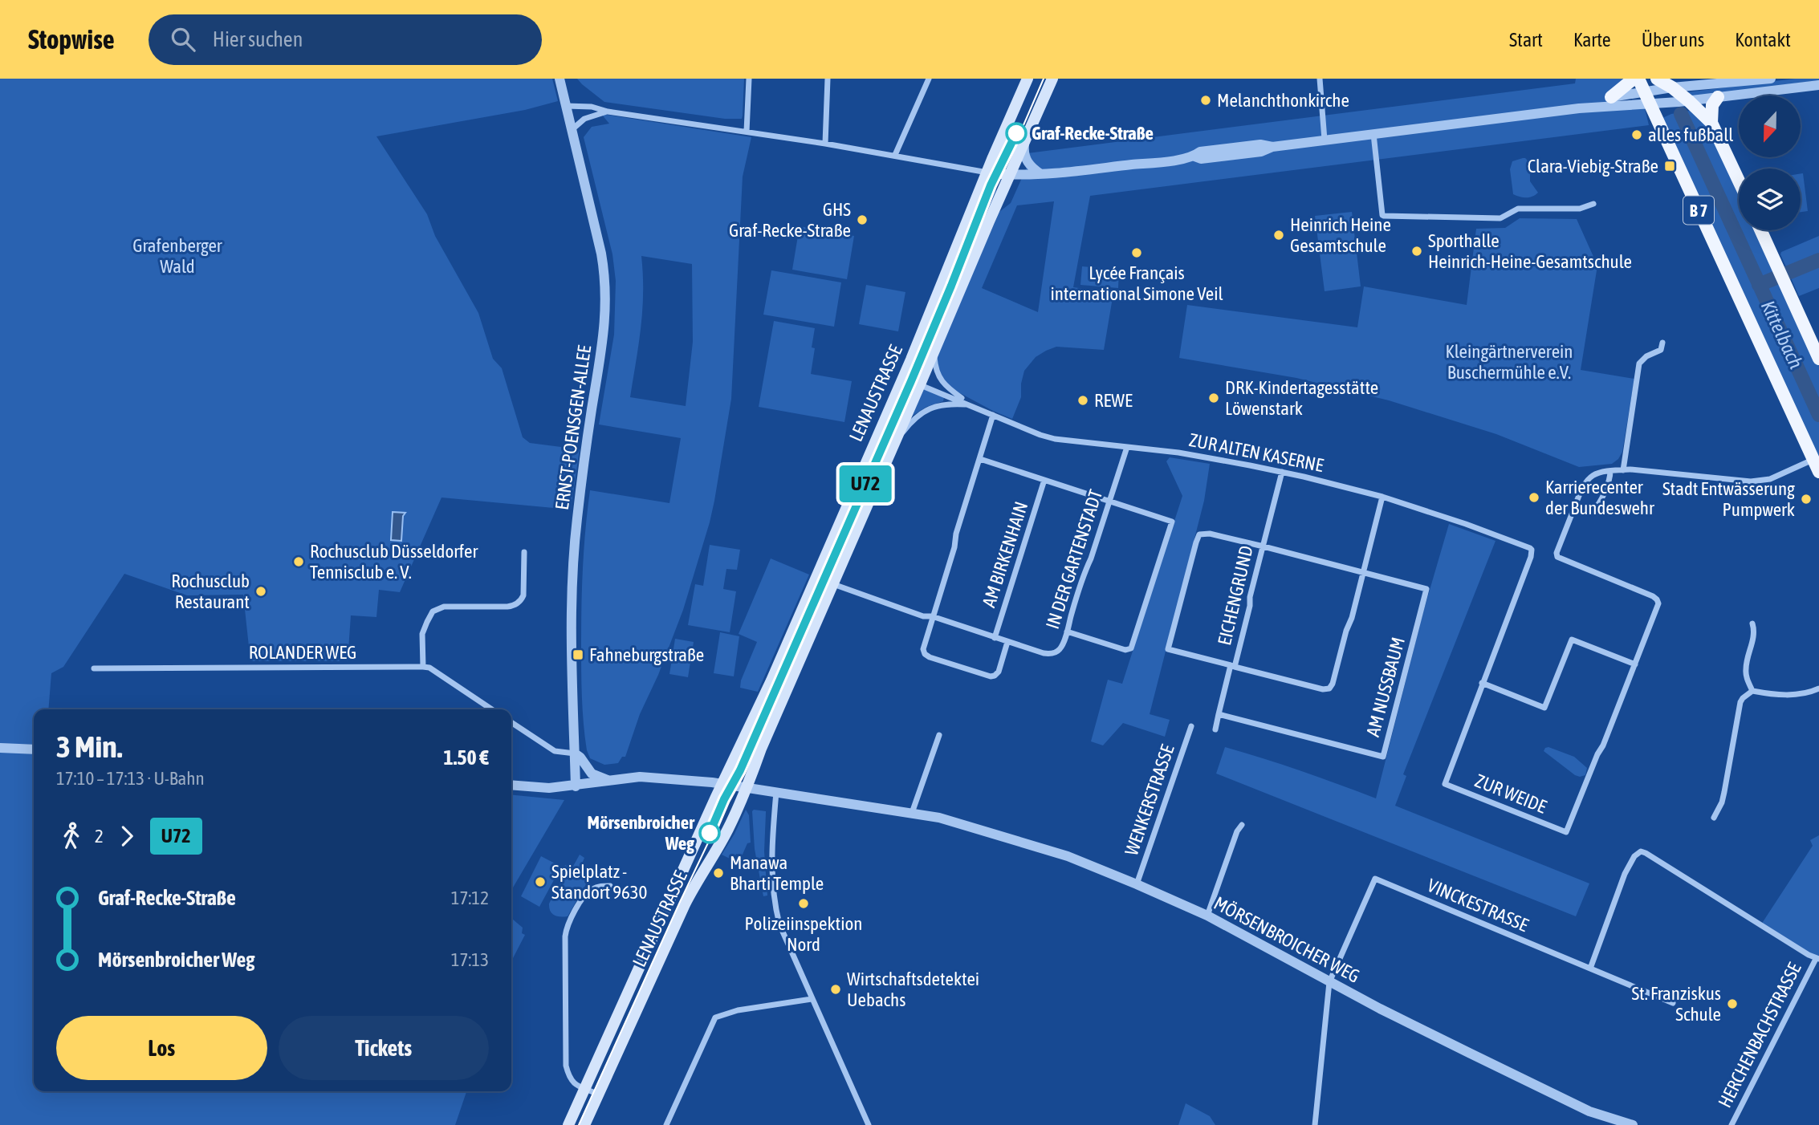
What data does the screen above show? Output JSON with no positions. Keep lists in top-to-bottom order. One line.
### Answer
{"streets":{"main road":["B 7","LENAUSTRASSE"],"street":["ERNST-POENSGEN-ALLEE","ZUR ALTEN KASERNE","AM BIRKENHAIN","IN DER GARTENSTADT","EICHENGRUND","ROLANDER WEG","AM NUSSBAUM","ZUR WEIDE","WENKERSTRASSE","VINCKESTRASSE","MÖRSENBROICHER WEG","HERCHENBACHSTRASSE"]},"crossings":[["LENAUSTRASSE","ZUR ALTEN KASERNE"],["LENAUSTRASSE","IN DER GARTENSTADT"],["LENAUSTRASSE","MÖRSENBROICHER WEG"],["ERNST-POENSGEN-ALLEE","MÖRSENBROICHER WEG"],["ZUR ALTEN KASERNE","IN DER GARTENSTADT"],["ZUR ALTEN KASERNE","EICHENGRUND"],["ZUR ALTEN KASERNE","ZUR WEIDE"],["AM BIRKENHAIN","IN DER GARTENSTADT"],["EICHENGRUND","AM NUSSBAUM"],["WENKERSTRASSE","MÖRSENBROICHER WEG"],["VINCKESTRASSE","MÖRSENBROICHER WEG"]],"water":["Kittelbach"],"parks":["Grafenberger Wald","Kleingärtnerverein Buschermühle e.V."],"places":{"other":["Melanchthonkirche","Graf-Recke-Straße","alles fußball","GHS Graf-Recke-Straße","Heinrich Heine Gesamtschule","Sporthalle Heinrich-Heine-Gesamtschule","Lycée Français international Simone Veil","DRK-Kindertagesstätte Löwenstark","REWE","Karrierecenter der Bundeswehr","Stadt Entwässerung Pumpwerk","Rochusclub Düsseldorfer Tennisclub e. V.","Rochusclub Restaurant","Mörsenbroicher Weg","Manawa Bharti Temple","Spielplatz - Standort 9630","Polizeiinspektion Nord","Wirtschaftsdetektei Uebachs","St. Franziskus Schule"],"transit":["Clara-Viebig-Straße","Fahneburgstraße"]},"lines":["metro line U72"],"north":"bottom","page":{"header":"Stopwise","search":"Hier suchen","nav":["Start","Karte","Über uns","Kontakt"],"on_map":"U72","heading":["3 Min.","17:10 – 17:13 · U-Bahn","1.50 €"],"legs":["2","U72"],"list":[{"name":"Graf-Recke-Straße","value":"17:12"},{"name":"Mörsenbroicher Weg","value":"17:13"}],"buttons":["Los","Tickets"]}}
